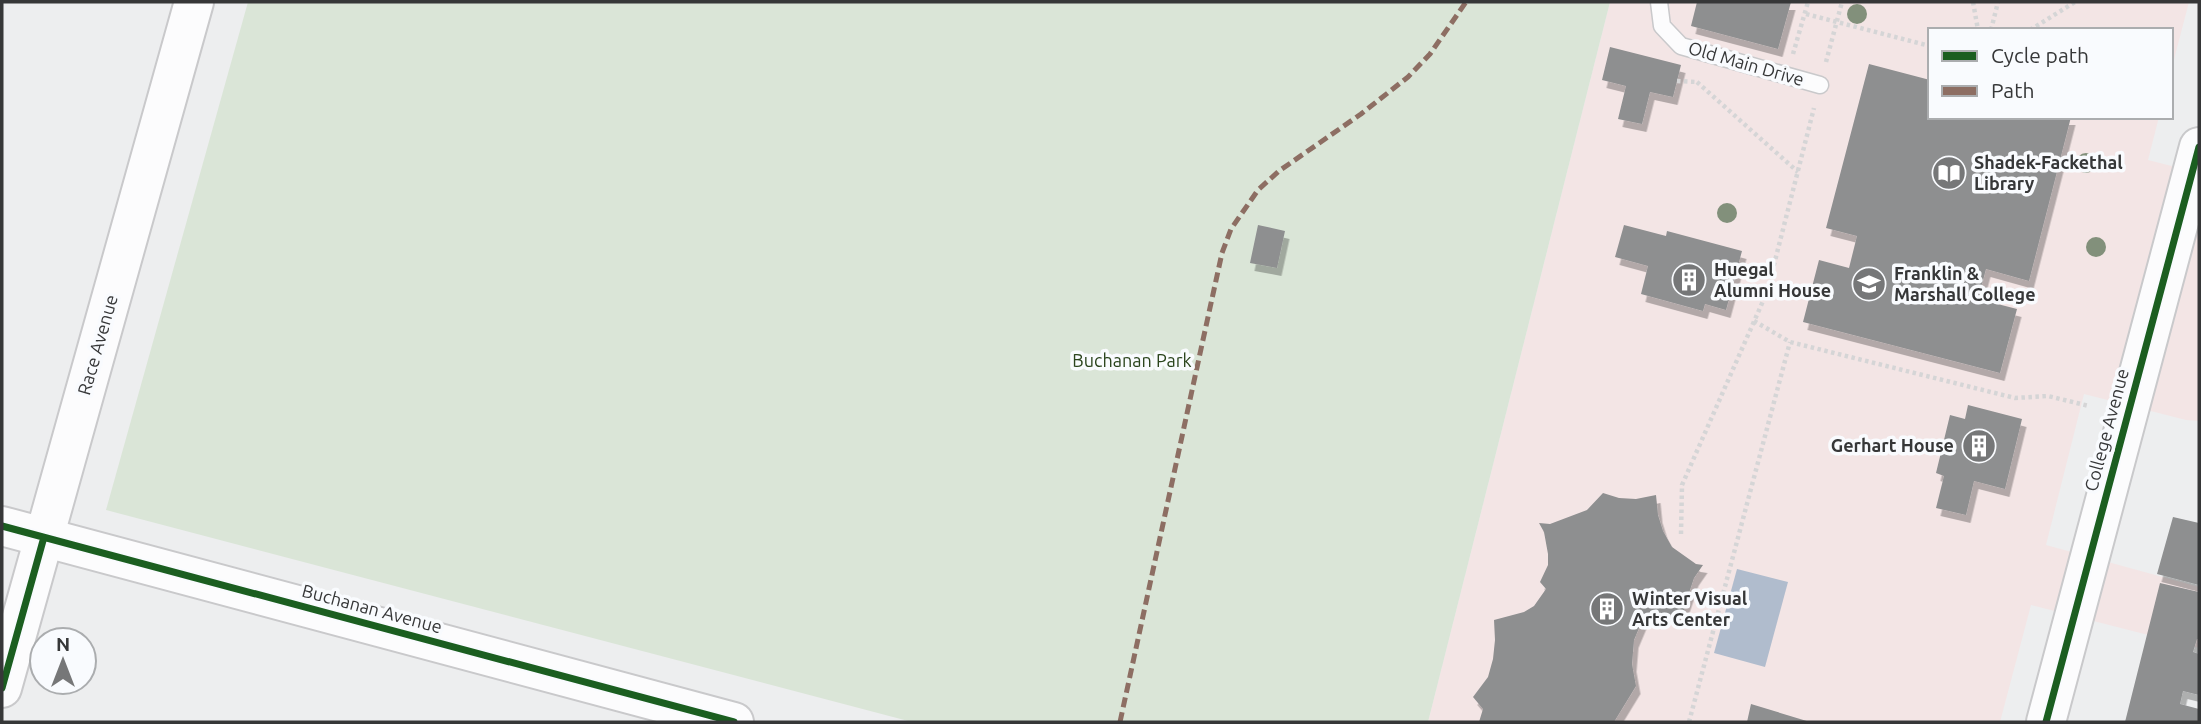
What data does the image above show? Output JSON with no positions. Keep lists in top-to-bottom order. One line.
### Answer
{"streets":{"main road":["Race Avenue","College Avenue","Buchanan Avenue"],"lane":["Old Main Drive"]},"crossings":[["Race Avenue","Buchanan Avenue"]],"parks":["Buchanan Park"],"places":{"library":["Shadek-Fackethal Library"],"building":["Huegal Alumni House","Gerhart House","Winter Visual Arts Center"],"school or university":["Franklin & Marshall College"]},"legend":["Cycle path","Path"],"north":"top"}
